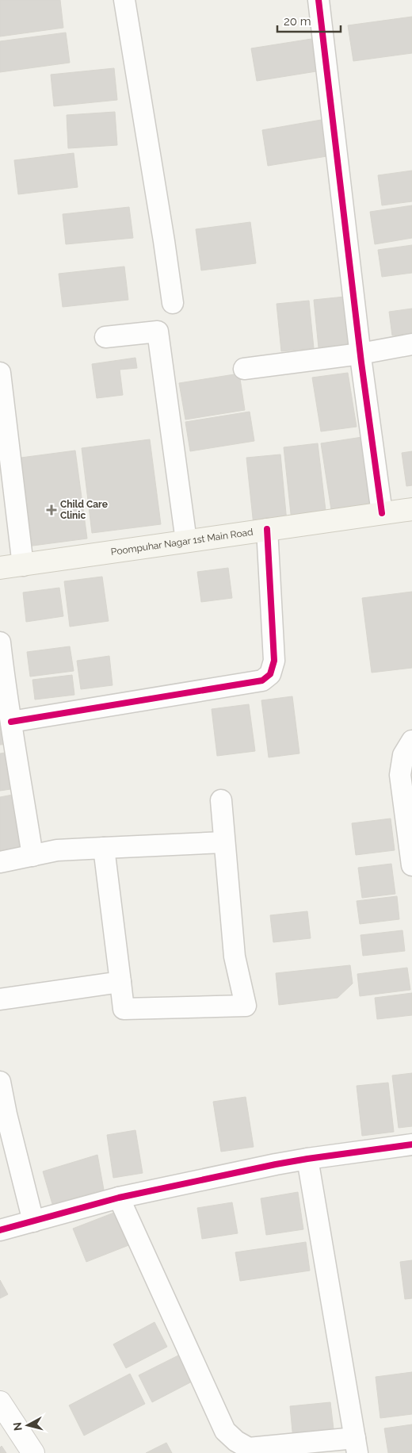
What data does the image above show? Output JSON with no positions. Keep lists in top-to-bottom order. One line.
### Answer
{"streets":{"main road":["Poompuhar Nagar 1st Main Road"]},"places":{"health":["Child Care Clinic"]},"scale_bar":"20 m","north":"left"}
